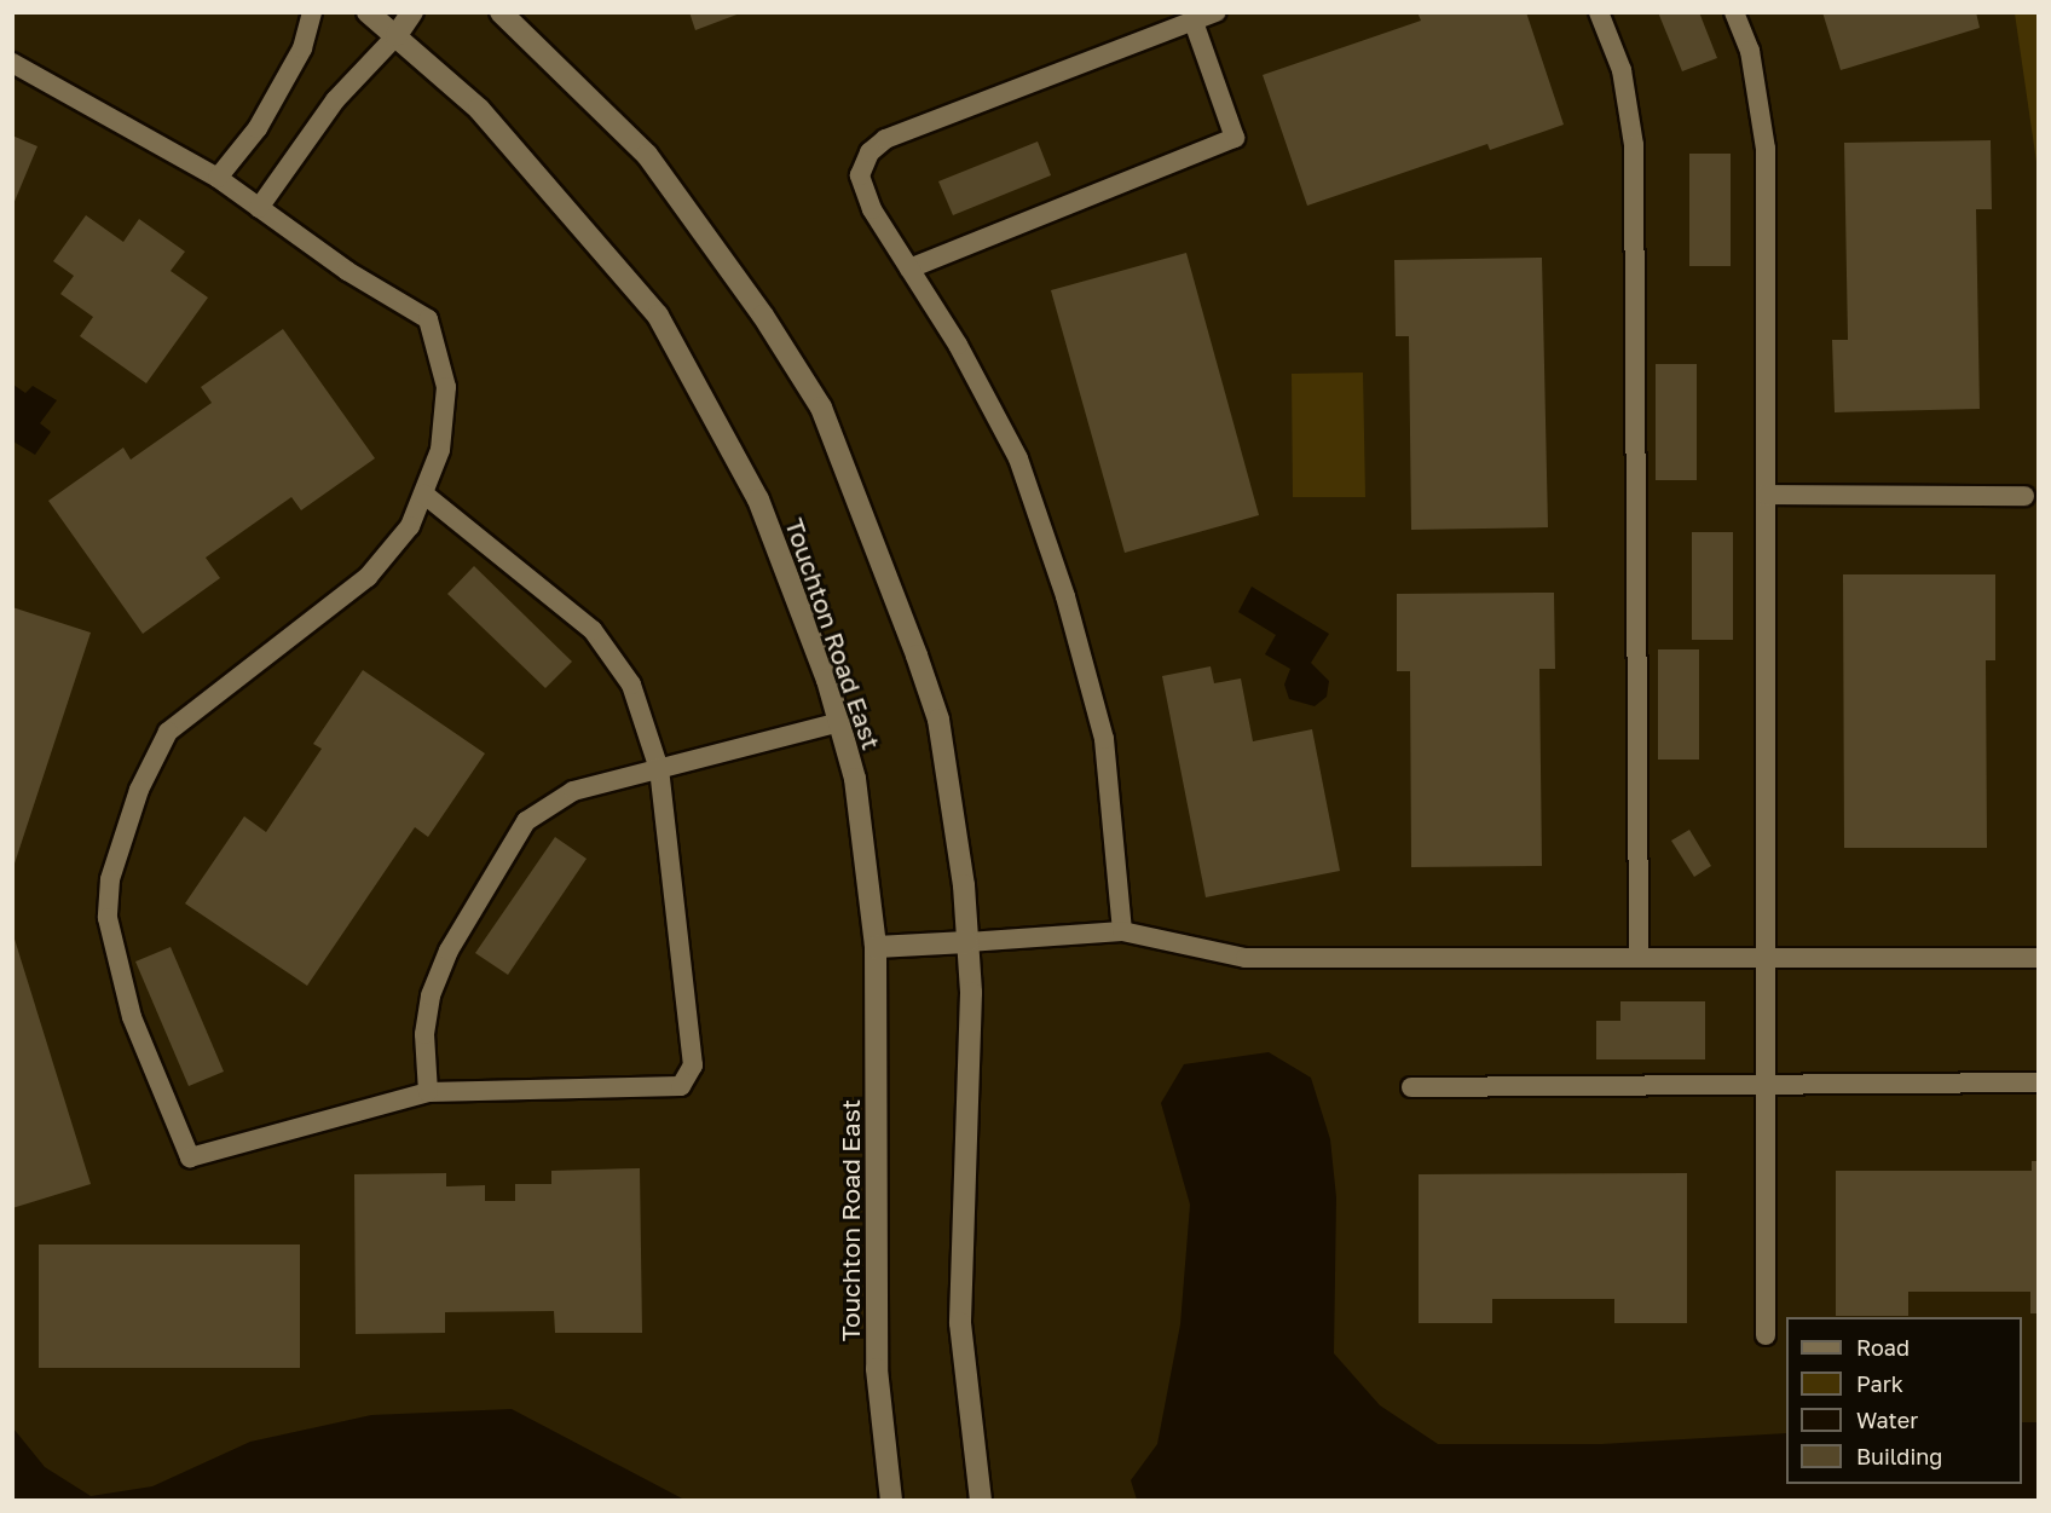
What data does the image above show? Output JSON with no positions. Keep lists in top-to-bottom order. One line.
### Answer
{"streets":{"street":["Touchton Road East"]},"legend":["Road","Park","Water","Building"]}
